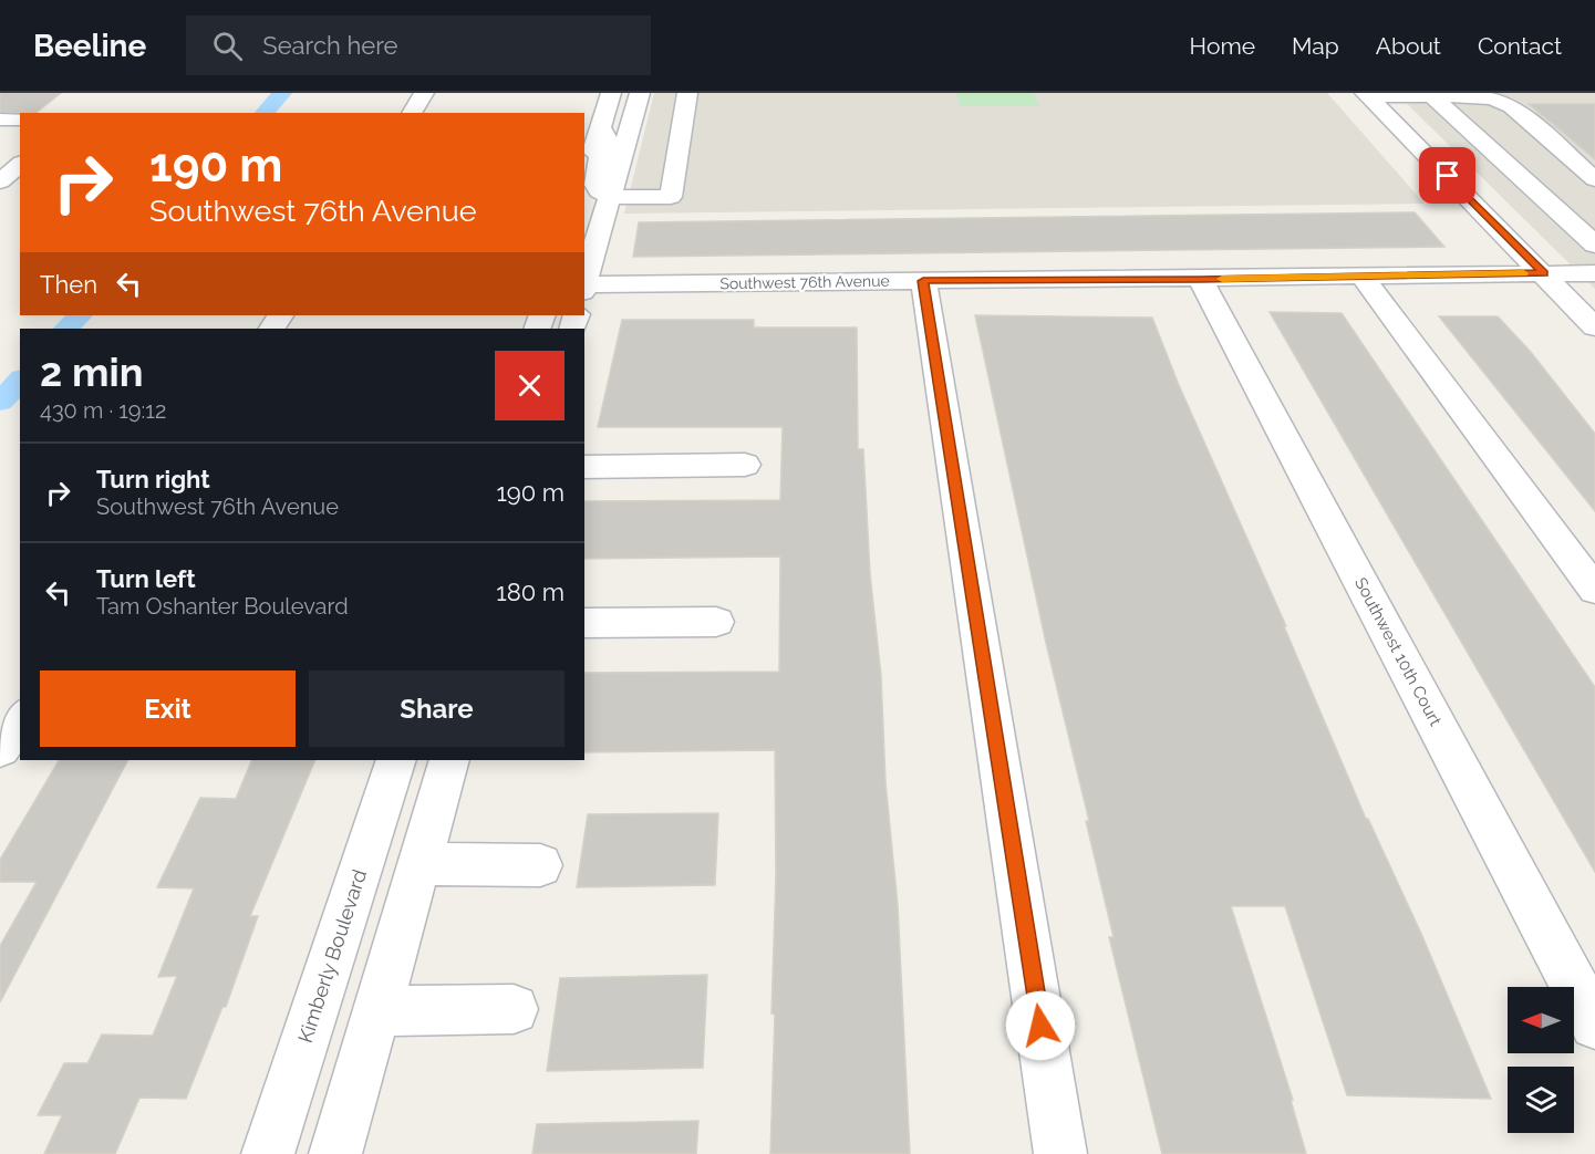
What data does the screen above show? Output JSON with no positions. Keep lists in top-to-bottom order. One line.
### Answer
{"streets":{"street":["Southwest 76th Avenue","Southwest 10th Court","Kimberly Boulevard"]},"crossings":[["Southwest 76th Avenue","Southwest 10th Court"]],"north":"left","page":{"header":"Beeline","search":"Search here","nav":["Home","Map","About","Contact"],"turn":["190 m","Southwest 76th Avenue"],"then":"Then","heading":["2 min","430 m · 19:12"],"list":[{"name":"Turn right","note":"Southwest 76th Avenue","value":"190 m"},{"name":"Turn left","note":"Tam Oshanter Boulevard","value":"180 m"}],"buttons":["Exit","Share"]}}
